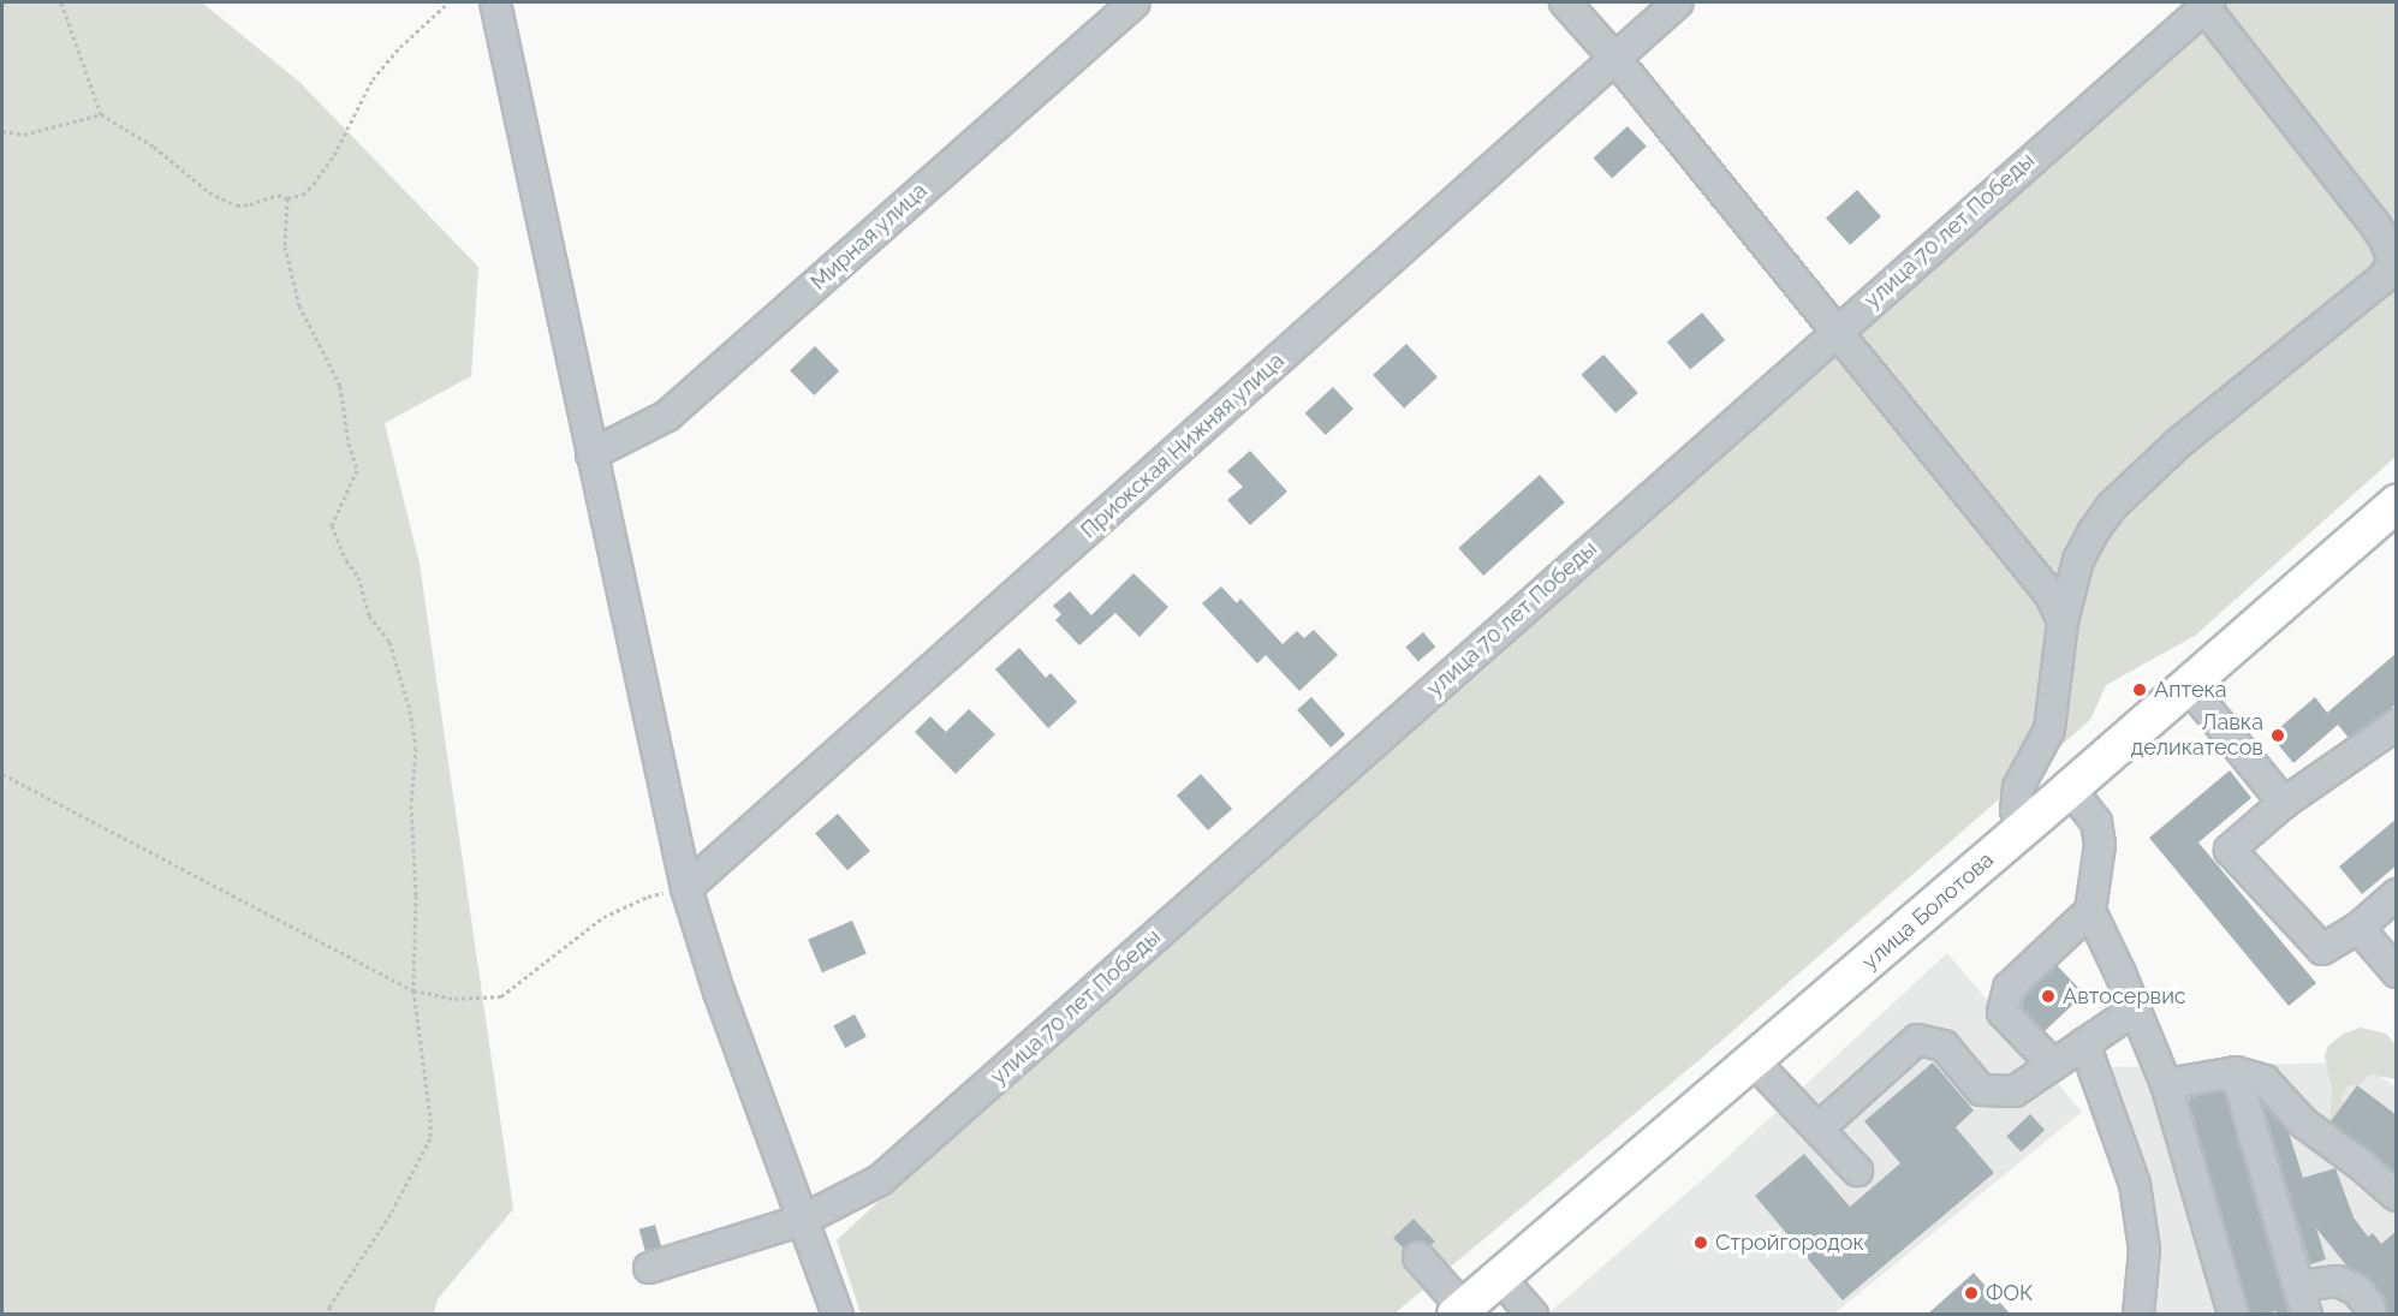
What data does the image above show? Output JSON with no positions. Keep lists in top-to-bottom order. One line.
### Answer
{"streets":{"main road":["улица Болотова"],"street":["улица 70 лет Победы","Мирная улица","Приокская Нижняя улица"]},"places":["Аптека","Лавка деликатесов","Автосервис","Стройгородок","ФОК"]}
